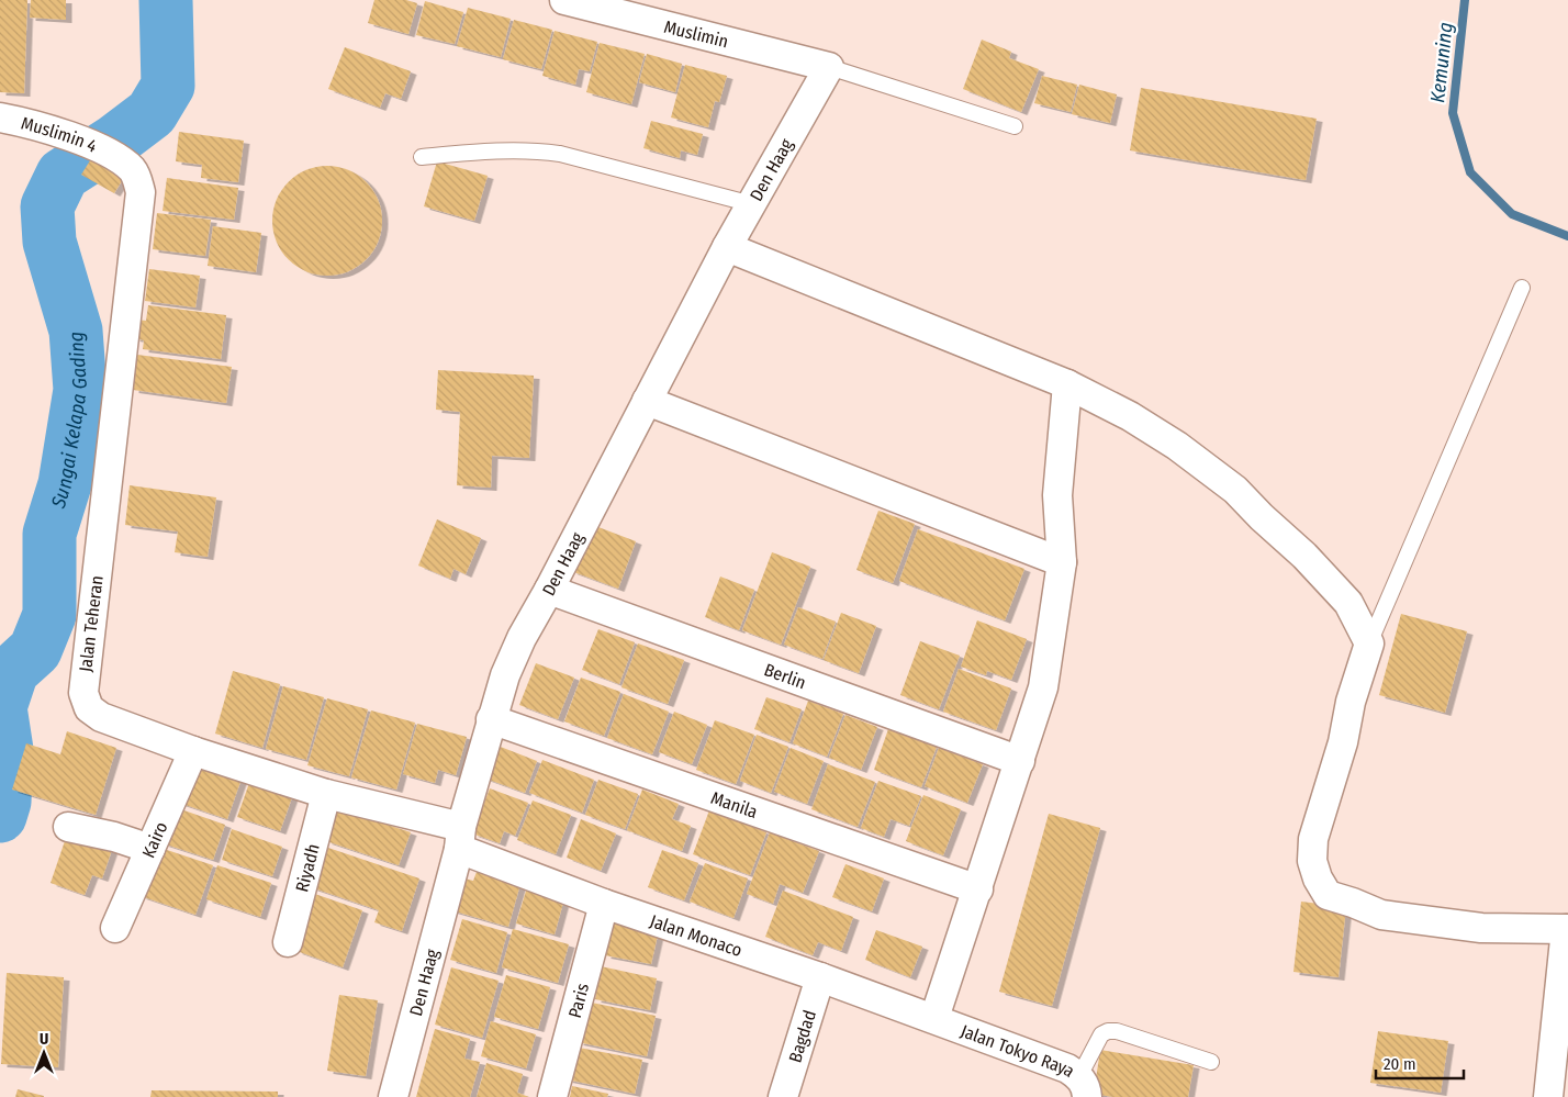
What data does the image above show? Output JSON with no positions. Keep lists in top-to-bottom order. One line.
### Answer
{"streets":{"street":["Muslimin","Muslimin 4","Den Haag","Jalan Teheran","Berlin","Manila","Kairo","Riyadh","Jalan Monaco","Paris","Bagdad","Jalan Tokyo Raya"]},"crossings":[["Muslimin","Den Haag"],["Muslimin 4","Jalan Teheran"],["Den Haag","Jalan Teheran"],["Den Haag","Berlin"],["Den Haag","Manila"],["Den Haag","Jalan Monaco"],["Jalan Teheran","Kairo"],["Jalan Teheran","Riyadh"],["Jalan Teheran","Jalan Monaco"],["Jalan Monaco","Paris"],["Jalan Monaco","Bagdad"],["Jalan Monaco","Jalan Tokyo Raya"]],"water":["Kemuning","Sungai Kelapa Gading"],"scale_bar":"20 m","north":"top"}
